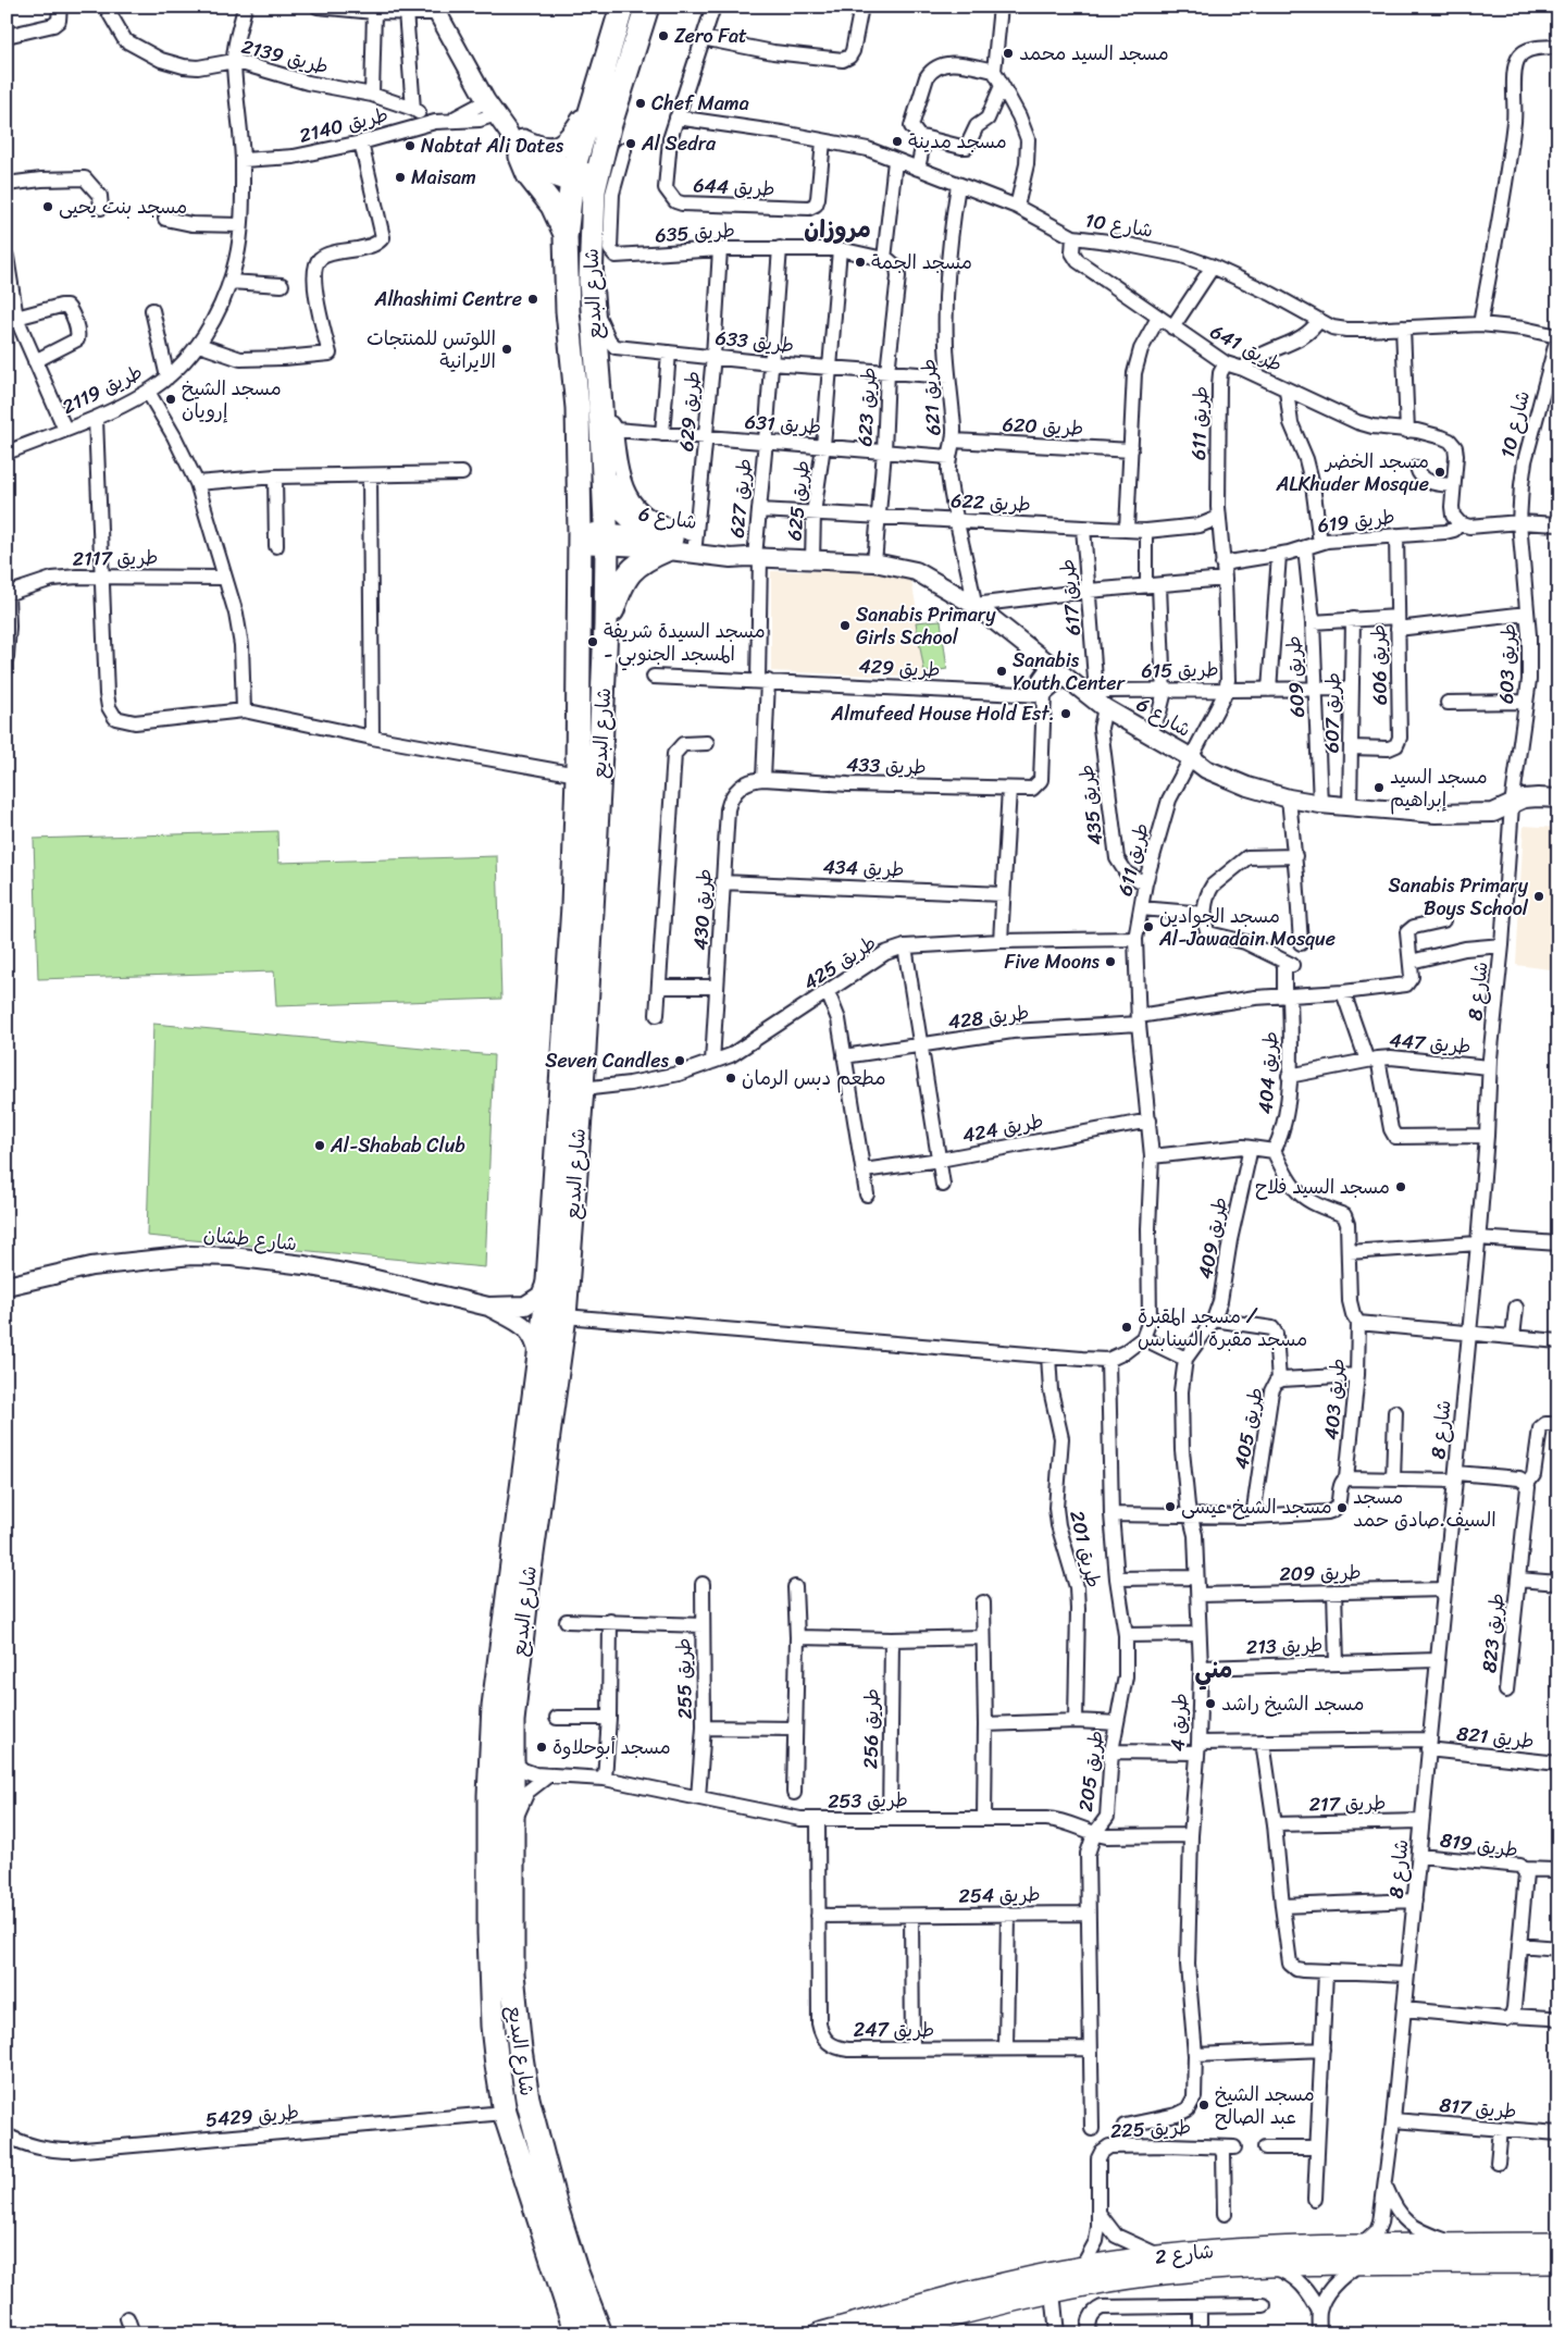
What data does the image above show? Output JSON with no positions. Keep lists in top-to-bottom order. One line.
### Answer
{"streets":{"main road":["شارع البديع","شارع 2"],"street":["طريق 2139","طريق 2140","طريق 644","شارع 10","طريق 635","طريق 633","طريق 641","طريق 2119","طريق 621","طريق 623","طريق 629","طريق 611","طريق 631","طريق 620","طريق 627","طريق 625","طريق 622","شارع 6","طريق 619","طريق 2117","طريق 617","طريق 603","طريق 606","طريق 429","طريق 615","طريق 609","طريق 607","طريق 433","طريق 435","طريق 434","طريق 430","طريق 425","شارع 8","طريق 428","طريق 447","طريق 404","طريق 424","طريق 409","شارع طشان","طريق 403","طريق 405","طريق 201","طريق 209","طريق 823","طريق 213","طريق 255","طريق 4","طريق 256","طريق 821","طريق 205","طريق 253","طريق 217","طريق 819","طريق 254","طريق 247","طريق 817","طريق 5429","طريق 225"]},"crossings":[["طريق 2139","طريق 2140"],["طريق 2139","طريق 2119"],["طريق 2140","طريق 2119"],["طريق 644","شارع 10"],["شارع 10","طريق 641"],["شارع 10","طريق 621"],["شارع 10","طريق 619"],["شارع 10","طريق 603"],["طريق 635","طريق 623"],["طريق 635","طريق 629"],["طريق 635","طريق 627"],["طريق 635","طريق 625"],["شارع البديع","طريق 633"],["شارع البديع","شارع 6"],["شارع البديع","طريق 425"],["شارع البديع","طريق 253"],["شارع البديع","طريق 5429"],["طريق 633","طريق 621"],["طريق 633","طريق 623"],["طريق 633","طريق 629"],["طريق 633","طريق 627"],["طريق 633","طريق 625"],["طريق 641","طريق 611"],["طريق 621","طريق 631"],["طريق 621","طريق 620"],["طريق 621","طريق 622"],["طريق 621","شارع 6"],["طريق 623","طريق 631"],["طريق 623","طريق 622"],["طريق 623","شارع 6"],["طريق 629","طريق 631"],["طريق 629","شارع 6"],["طريق 611","طريق 622"],["طريق 611","شارع 6"],["طريق 611","طريق 619"],["طريق 611","طريق 615"],["طريق 611","طريق 435"],["طريق 611","طريق 425"],["طريق 611","طريق 428"],["طريق 611","طريق 424"],["طريق 631","طريق 627"],["طريق 631","طريق 625"],["طريق 627","طريق 622"],["طريق 627","شارع 6"],["طريق 627","طريق 429"],["طريق 625","طريق 622"],["طريق 625","شارع 6"],["طريق 622","طريق 617"],["شارع 6","طريق 617"],["شارع 6","طريق 603"],["شارع 6","طريق 615"],["شارع 6","طريق 609"],["شارع 6","طريق 607"],["شارع 6","طريق 435"],["شارع 6","شارع 8"],["طريق 619","طريق 603"],["طريق 619","طريق 606"],["طريق 619","طريق 609"],["طريق 617","طريق 615"],["طريق 617","طريق 435"],["طريق 603","شارع 8"],["طريق 606","طريق 607"],["طريق 429","طريق 433"],["طريق 615","طريق 609"],["طريق 615","طريق 607"],["طريق 615","طريق 435"],["طريق 433","طريق 430"],["طريق 434","طريق 430"],["طريق 430","طريق 425"],["شارع 8","طريق 447"],["شارع 8","طريق 209"],["شارع 8","طريق 213"],["شارع 8","طريق 821"],["شارع 8","طريق 217"],["شارع 8","طريق 819"],["شارع 8","طريق 817"],["شارع 8","شارع 2"],["طريق 428","طريق 447"],["طريق 428","طريق 404"],["طريق 447","طريق 404"],["طريق 404","طريق 403"],["طريق 409","طريق 405"],["طريق 409","طريق 4"],["طريق 403","طريق 405"],["طريق 209","طريق 213"],["طريق 209","طريق 4"],["طريق 213","طريق 4"],["طريق 255","طريق 253"],["طريق 4","طريق 821"],["طريق 4","طريق 253"],["طريق 256","طريق 253"],["طريق 821","طريق 205"],["طريق 205","طريق 253"],["طريق 205","طريق 254"],["طريق 205","طريق 247"],["طريق 253","طريق 247"],["طريق 254","طريق 247"]],"districts":["مروزان","مني"],"places":["Zero Fat","مسجد السيد محمد","Chef Mama","مسجد مدينة","Al Sedra","Nabtat Ali Dates","Maisam","مسجد بنت يحيى","مسجد الجمة","Alhashimi Centre","اللوتس للمنتجات الايرانية","مسجد الشيخ إرويان","مسجد الخضر ALKhuder Mosque","Sanabis Primary Girls School","مسجد السيدة شريفة - المسجد الجنوبي","Sanabis Youth Center","Almufeed House Hold Est.","مسجد السيد إبراهيم","Sanabis Primary Boys School","مسجد الجوادين Al-Jawadain Mosque","Five Moons","Seven Candles","مطعم دبس الرمان","Al-Shabab Club","مسجد السيد فلاح","مسجد المقبرة / مسجد مقبرة السنابس","مسجد الشيخ عيسى","مسجد السيف.صادق حمد","مسجد الشيخ راشد","مسجد أبوحلاوة","مسجد الشيخ عبد الصالح"]}
